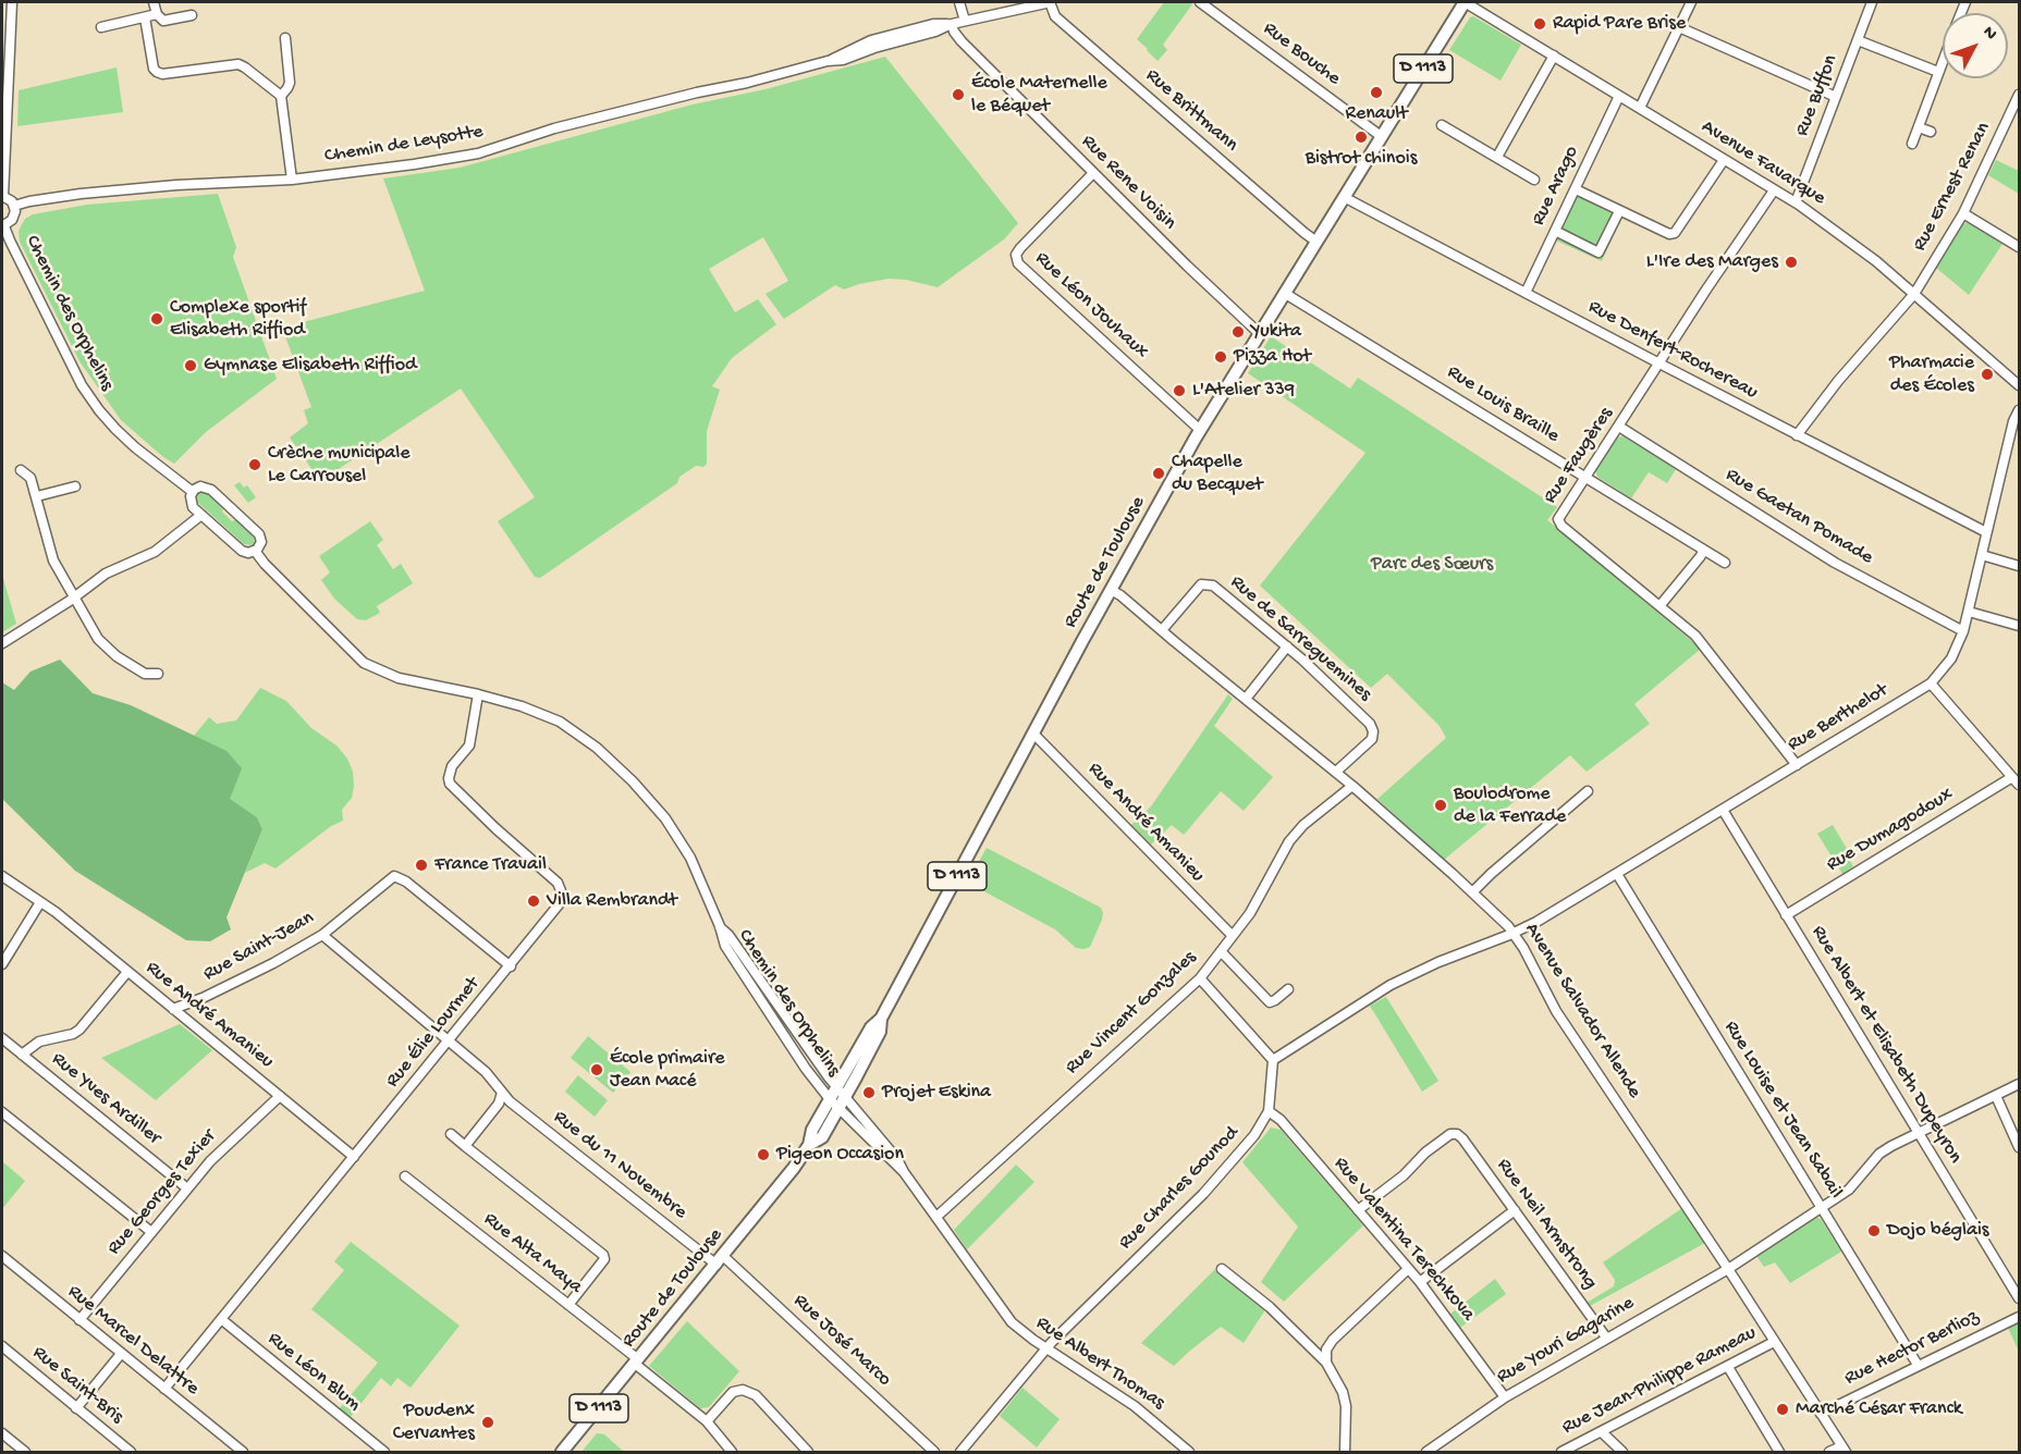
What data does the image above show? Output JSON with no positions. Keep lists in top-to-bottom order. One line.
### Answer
{"streets":{"main road":["D 1113","Route de Toulouse"],"street":["Rue Bouche","Rue Buffon","Rue Brittmann","Chemin de Leysotte","Avenue Favarque","Rue Rene Voisin","Rue Arago","Rue Ernest Renan","Rue Léon Jouhaux","Chemin des Orphelins","Rue Denfert-Rochereau","Rue Louis Braille","Rue Faugères","Rue Gaetan Pomade","Rue de Sarreguemines","Rue Berthelot","Rue André Amanieu","Rue Dumagodoux","Rue Saint-Jean","Avenue Salvador Allende","Rue Vincent Gonzales","Rue Élie Lourmet","Rue Albert et Elisabeth Dupeyron","Rue Yves Ardiller","Rue Louise et Jean Sabail","Rue du 11 Novembre","Rue Charles Gounod","Rue Georges Texier","Rue Neil Armstrong","Rue Valentina Terechkova","Rue Alta Maya","Rue Marcel Delattre","Rue José Marco","Rue Youri Gagarine","Rue Hector Berlioz","Rue Albert Thomas","Rue Léon Blum","Rue Jean-Philippe Rameau","Rue Saint-Bris"]},"crossings":[["Rue Bouche","Route de Toulouse"],["Rue Buffon","Avenue Favarque"],["Rue Brittmann","Chemin de Leysotte"],["Rue Brittmann","Route de Toulouse"],["Chemin de Leysotte","Rue Rene Voisin"],["Avenue Favarque","Rue Arago"],["Avenue Favarque","Rue Ernest Renan"],["Avenue Favarque","Rue Faugères"],["Avenue Favarque","Route de Toulouse"],["Rue Rene Voisin","Rue Léon Jouhaux"],["Rue Rene Voisin","Route de Toulouse"],["Rue Arago","Rue Denfert-Rochereau"],["Rue Ernest Renan","Rue Denfert-Rochereau"],["Rue Léon Jouhaux","Route de Toulouse"],["Chemin des Orphelins","Route de Toulouse"],["Chemin des Orphelins","Rue Élie Lourmet"],["Chemin des Orphelins","Rue Albert Thomas"],["Rue Denfert-Rochereau","Rue Faugères"],["Rue Denfert-Rochereau","Route de Toulouse"],["Rue Denfert-Rochereau","Rue Berthelot"],["Rue Louis Braille","Rue Faugères"],["Rue Louis Braille","Route de Toulouse"],["Rue Faugères","Rue Gaetan Pomade"],["Rue Faugères","Rue Berthelot"],["Rue Gaetan Pomade","Rue Berthelot"],["Route de Toulouse","Rue André Amanieu"],["Route de Toulouse","Avenue Salvador Allende"],["Route de Toulouse","Rue du 11 Novembre"],["Route de Toulouse","Rue Alta Maya"],["Route de Toulouse","Rue José Marco"],["Route de Toulouse","Rue Albert Thomas"],["Rue de Sarreguemines","Avenue Salvador Allende"],["Rue Berthelot","Avenue Salvador Allende"],["Rue Berthelot","Rue Albert et Elisabeth Dupeyron"],["Rue Berthelot","Rue Louise et Jean Sabail"],["Rue André Amanieu","Rue Saint-Jean"],["Rue André Amanieu","Rue Vincent Gonzales"],["Rue André Amanieu","Rue Élie Lourmet"],["Rue André Amanieu","Rue Georges Texier"],["Rue Dumagodoux","Rue Albert et Elisabeth Dupeyron"],["Rue Saint-Jean","Rue Élie Lourmet"],["Rue Saint-Jean","Rue du 11 Novembre"],["Avenue Salvador Allende","Rue Vincent Gonzales"],["Avenue Salvador Allende","Rue Youri Gagarine"],["Avenue Salvador Allende","Rue Hector Berlioz"],["Avenue Salvador Allende","Rue Jean-Philippe Rameau"],["Rue Vincent Gonzales","Rue Albert Thomas"],["Rue Élie Lourmet","Rue du 11 Novembre"],["Rue Élie Lourmet","Rue Marcel Delattre"],["Rue Élie Lourmet","Rue Léon Blum"],["Rue Albert et Elisabeth Dupeyron","Rue Youri Gagarine"],["Rue Yves Ardiller","Rue Georges Texier"],["Rue Louise et Jean Sabail","Rue Youri Gagarine"],["Rue Louise et Jean Sabail","Rue Hector Berlioz"],["Rue du 11 Novembre","Rue José Marco"],["Rue Charles Gounod","Rue Valentina Terechkova"],["Rue Charles Gounod","Rue Albert Thomas"],["Rue Georges Texier","Rue Marcel Delattre"],["Rue Neil Armstrong","Rue Valentina Terechkova"],["Rue Neil Armstrong","Rue Youri Gagarine"],["Rue Valentina Terechkova","Rue Youri Gagarine"]],"parks":["Parc des Sœurs"],"places":["Rapid Pare Brise","Renault","École Maternelle le Béquet","Bistrot chinois","L'Ire des Marges","Complexe sportif Elisabeth Riffiod","Yukita","Pizza Hot","Gymnase Elisabeth Riffiod","Pharmacie des Écoles","L'Atelier 339","Crèche municipale Le Carrousel","Chapelle du Becquet","Boulodrome de la Ferrade","France Travail","Villa Rembrandt","École primaire Jean Macé","Projet Eskina","Pigeon Occasion","Dojo béglais","Marché César Franck","Poudenx Cervantes"],"north":"top right"}
